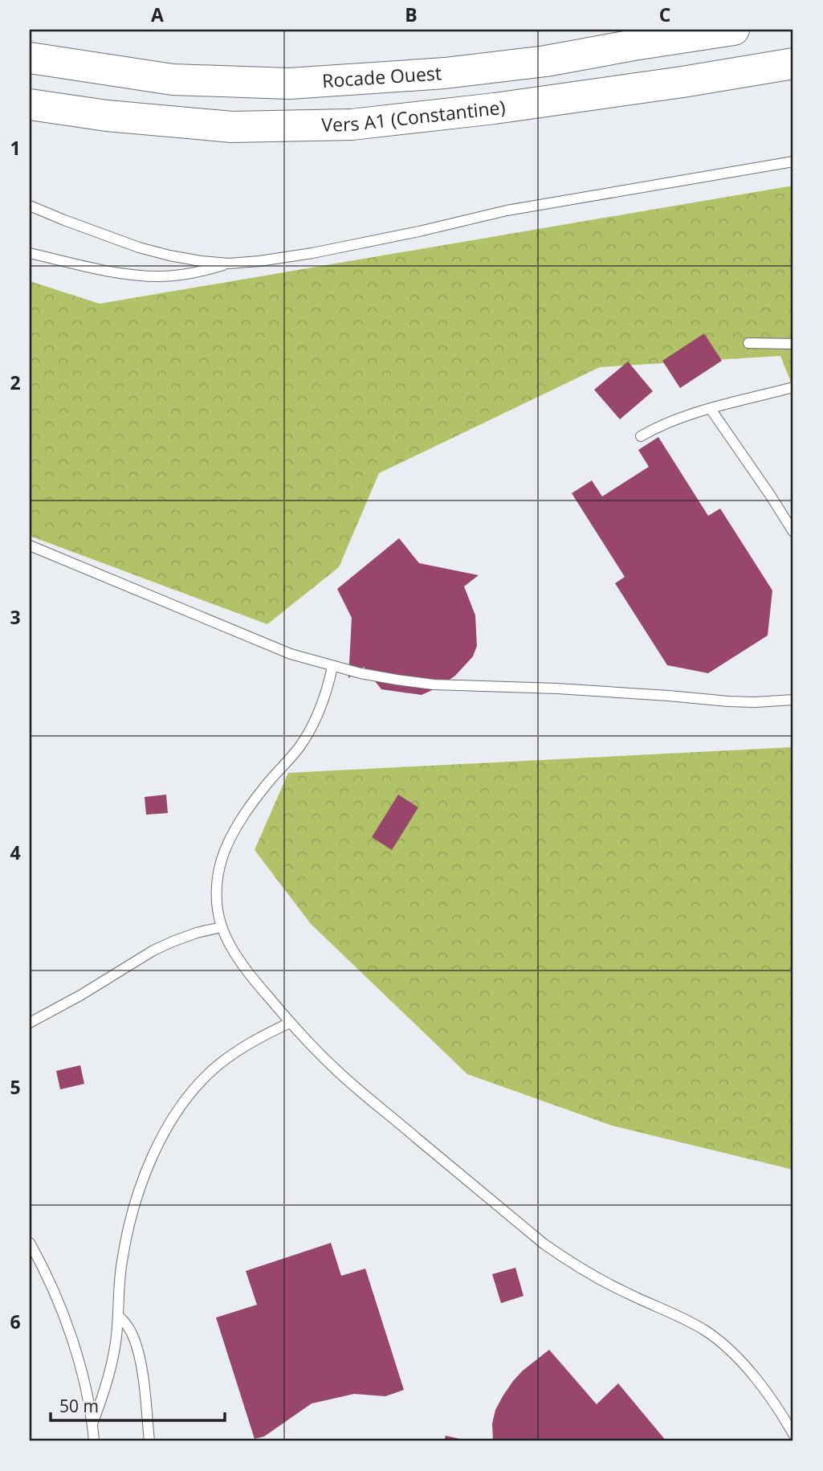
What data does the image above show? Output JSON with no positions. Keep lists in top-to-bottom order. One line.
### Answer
{"streets":{"highway":["Rocade Ouest","Vers A1 (Constantine)"]},"scale_bar":"50 m","grid":{"columns":["A","B","C"],"rows":["1","2","3","4","5","6"]}}
